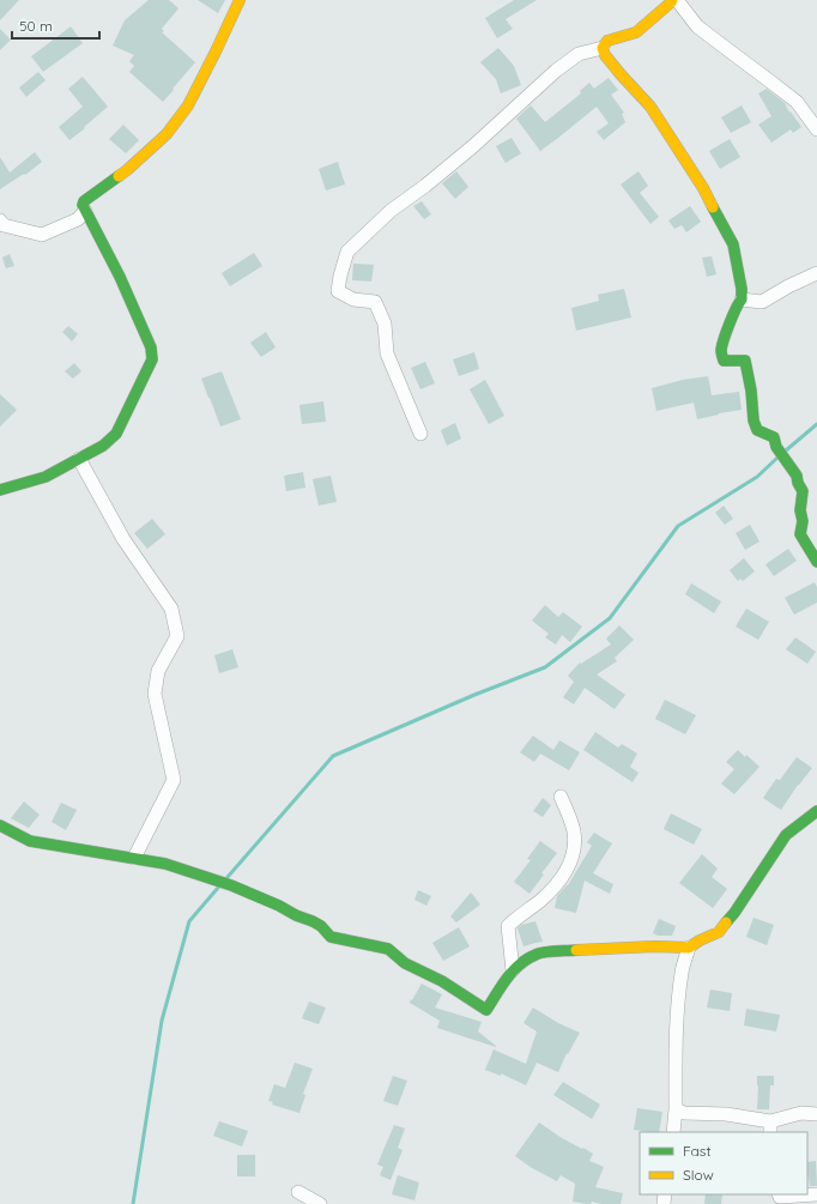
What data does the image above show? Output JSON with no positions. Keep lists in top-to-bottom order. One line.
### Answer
{"legend":["Fast","Slow"],"scale_bar":"50 m"}
